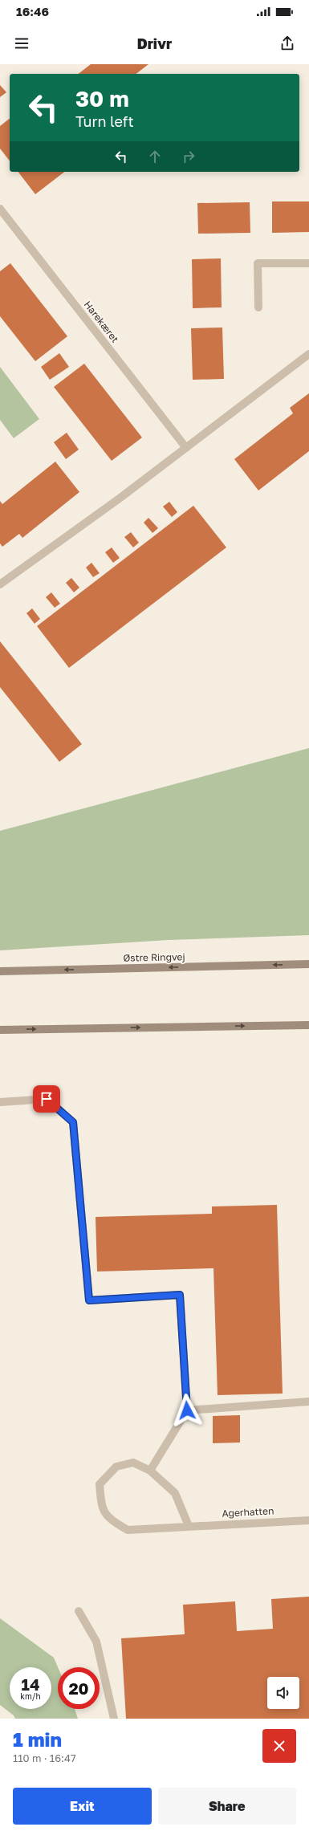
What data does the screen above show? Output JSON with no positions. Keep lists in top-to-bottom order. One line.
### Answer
{"streets":{"main road":["Østre Ringvej"],"street":["Harekæret","Agerhatten"]},"page":{"status":"16:46","header":"Drivr","turn":["30 m","Turn left"],"speed":"14 km/h","limit":"20","heading":["1 min","110 m · 16:47"],"buttons":["Exit","Share"]}}
